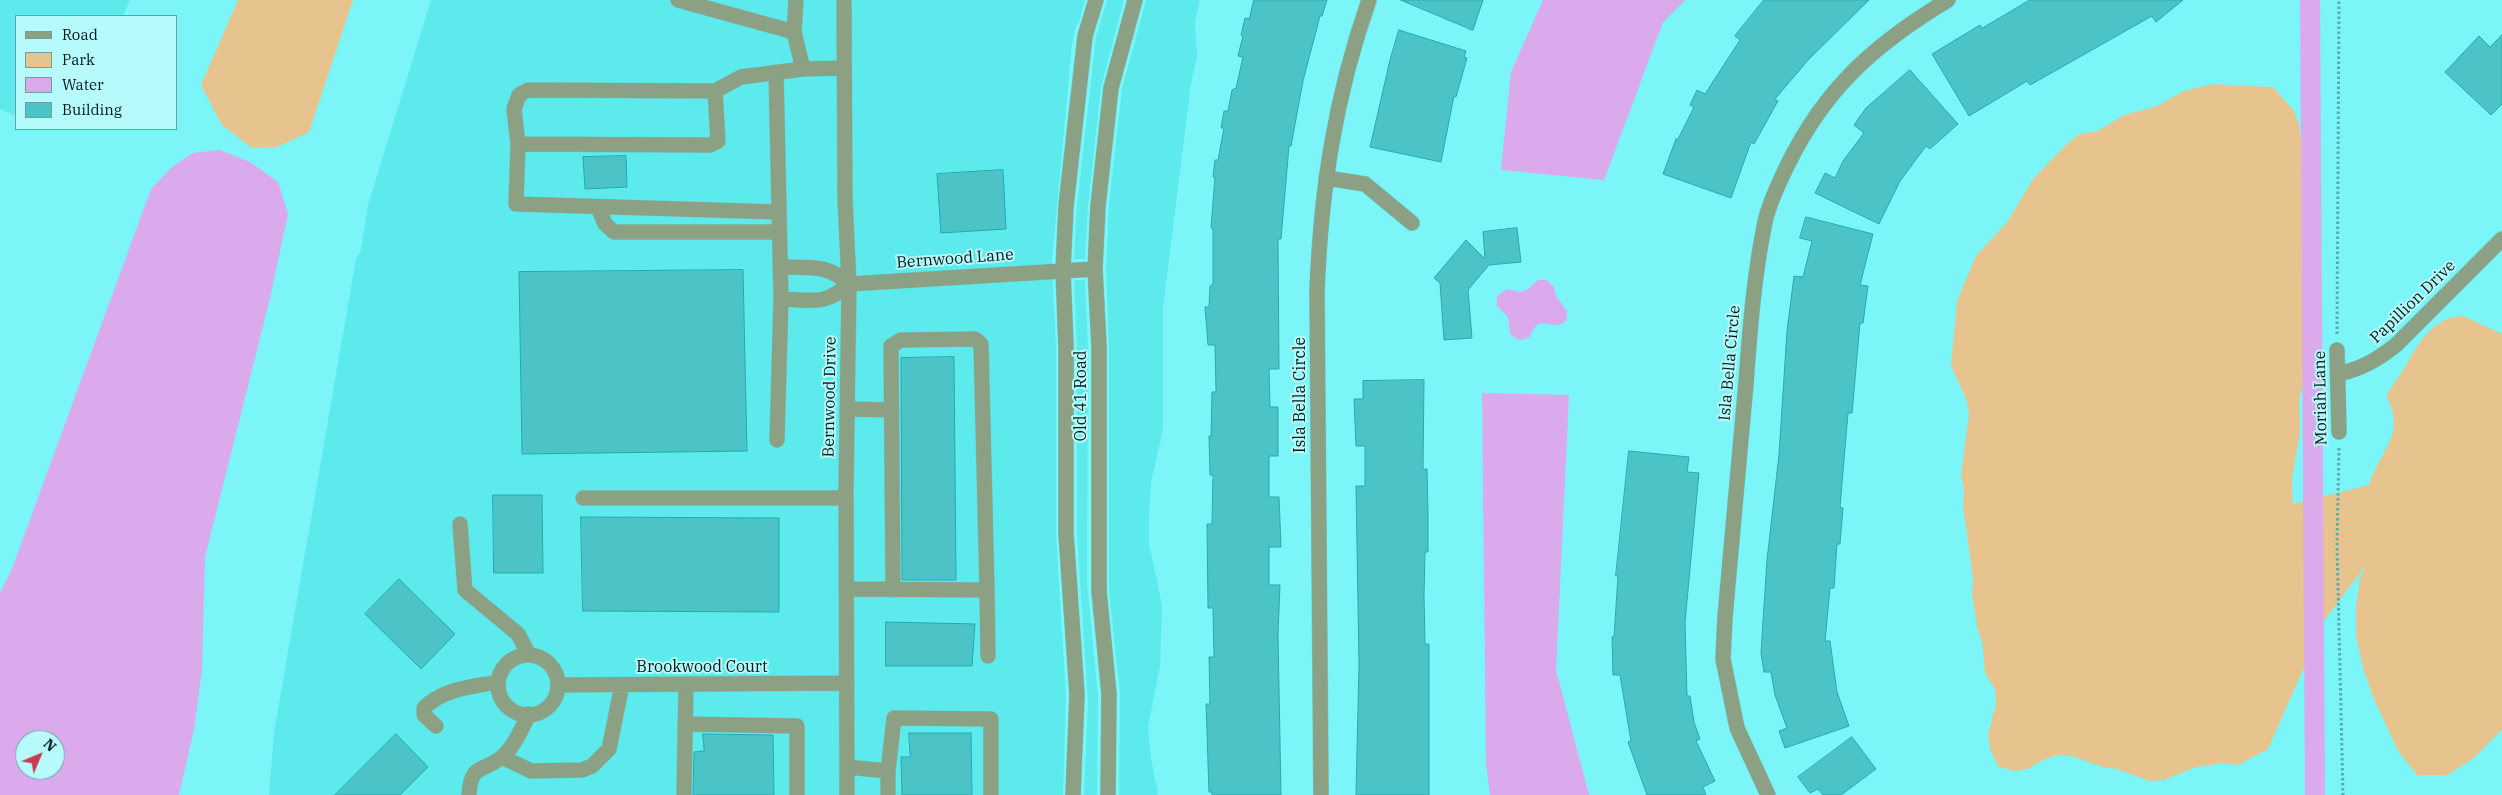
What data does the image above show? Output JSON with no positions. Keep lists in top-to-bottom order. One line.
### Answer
{"streets":{"street":["Bernwood Lane","Papillion Drive","Isla Bella Circle","Old 41 Road","Bernwood Drive","Moriah Lane","Brookwood Court"]},"crossings":[["Bernwood Lane","Old 41 Road"],["Bernwood Lane","Bernwood Drive"],["Papillion Drive","Moriah Lane"],["Bernwood Drive","Brookwood Court"]],"legend":["Road","Park","Water","Building"],"north":"top right"}
